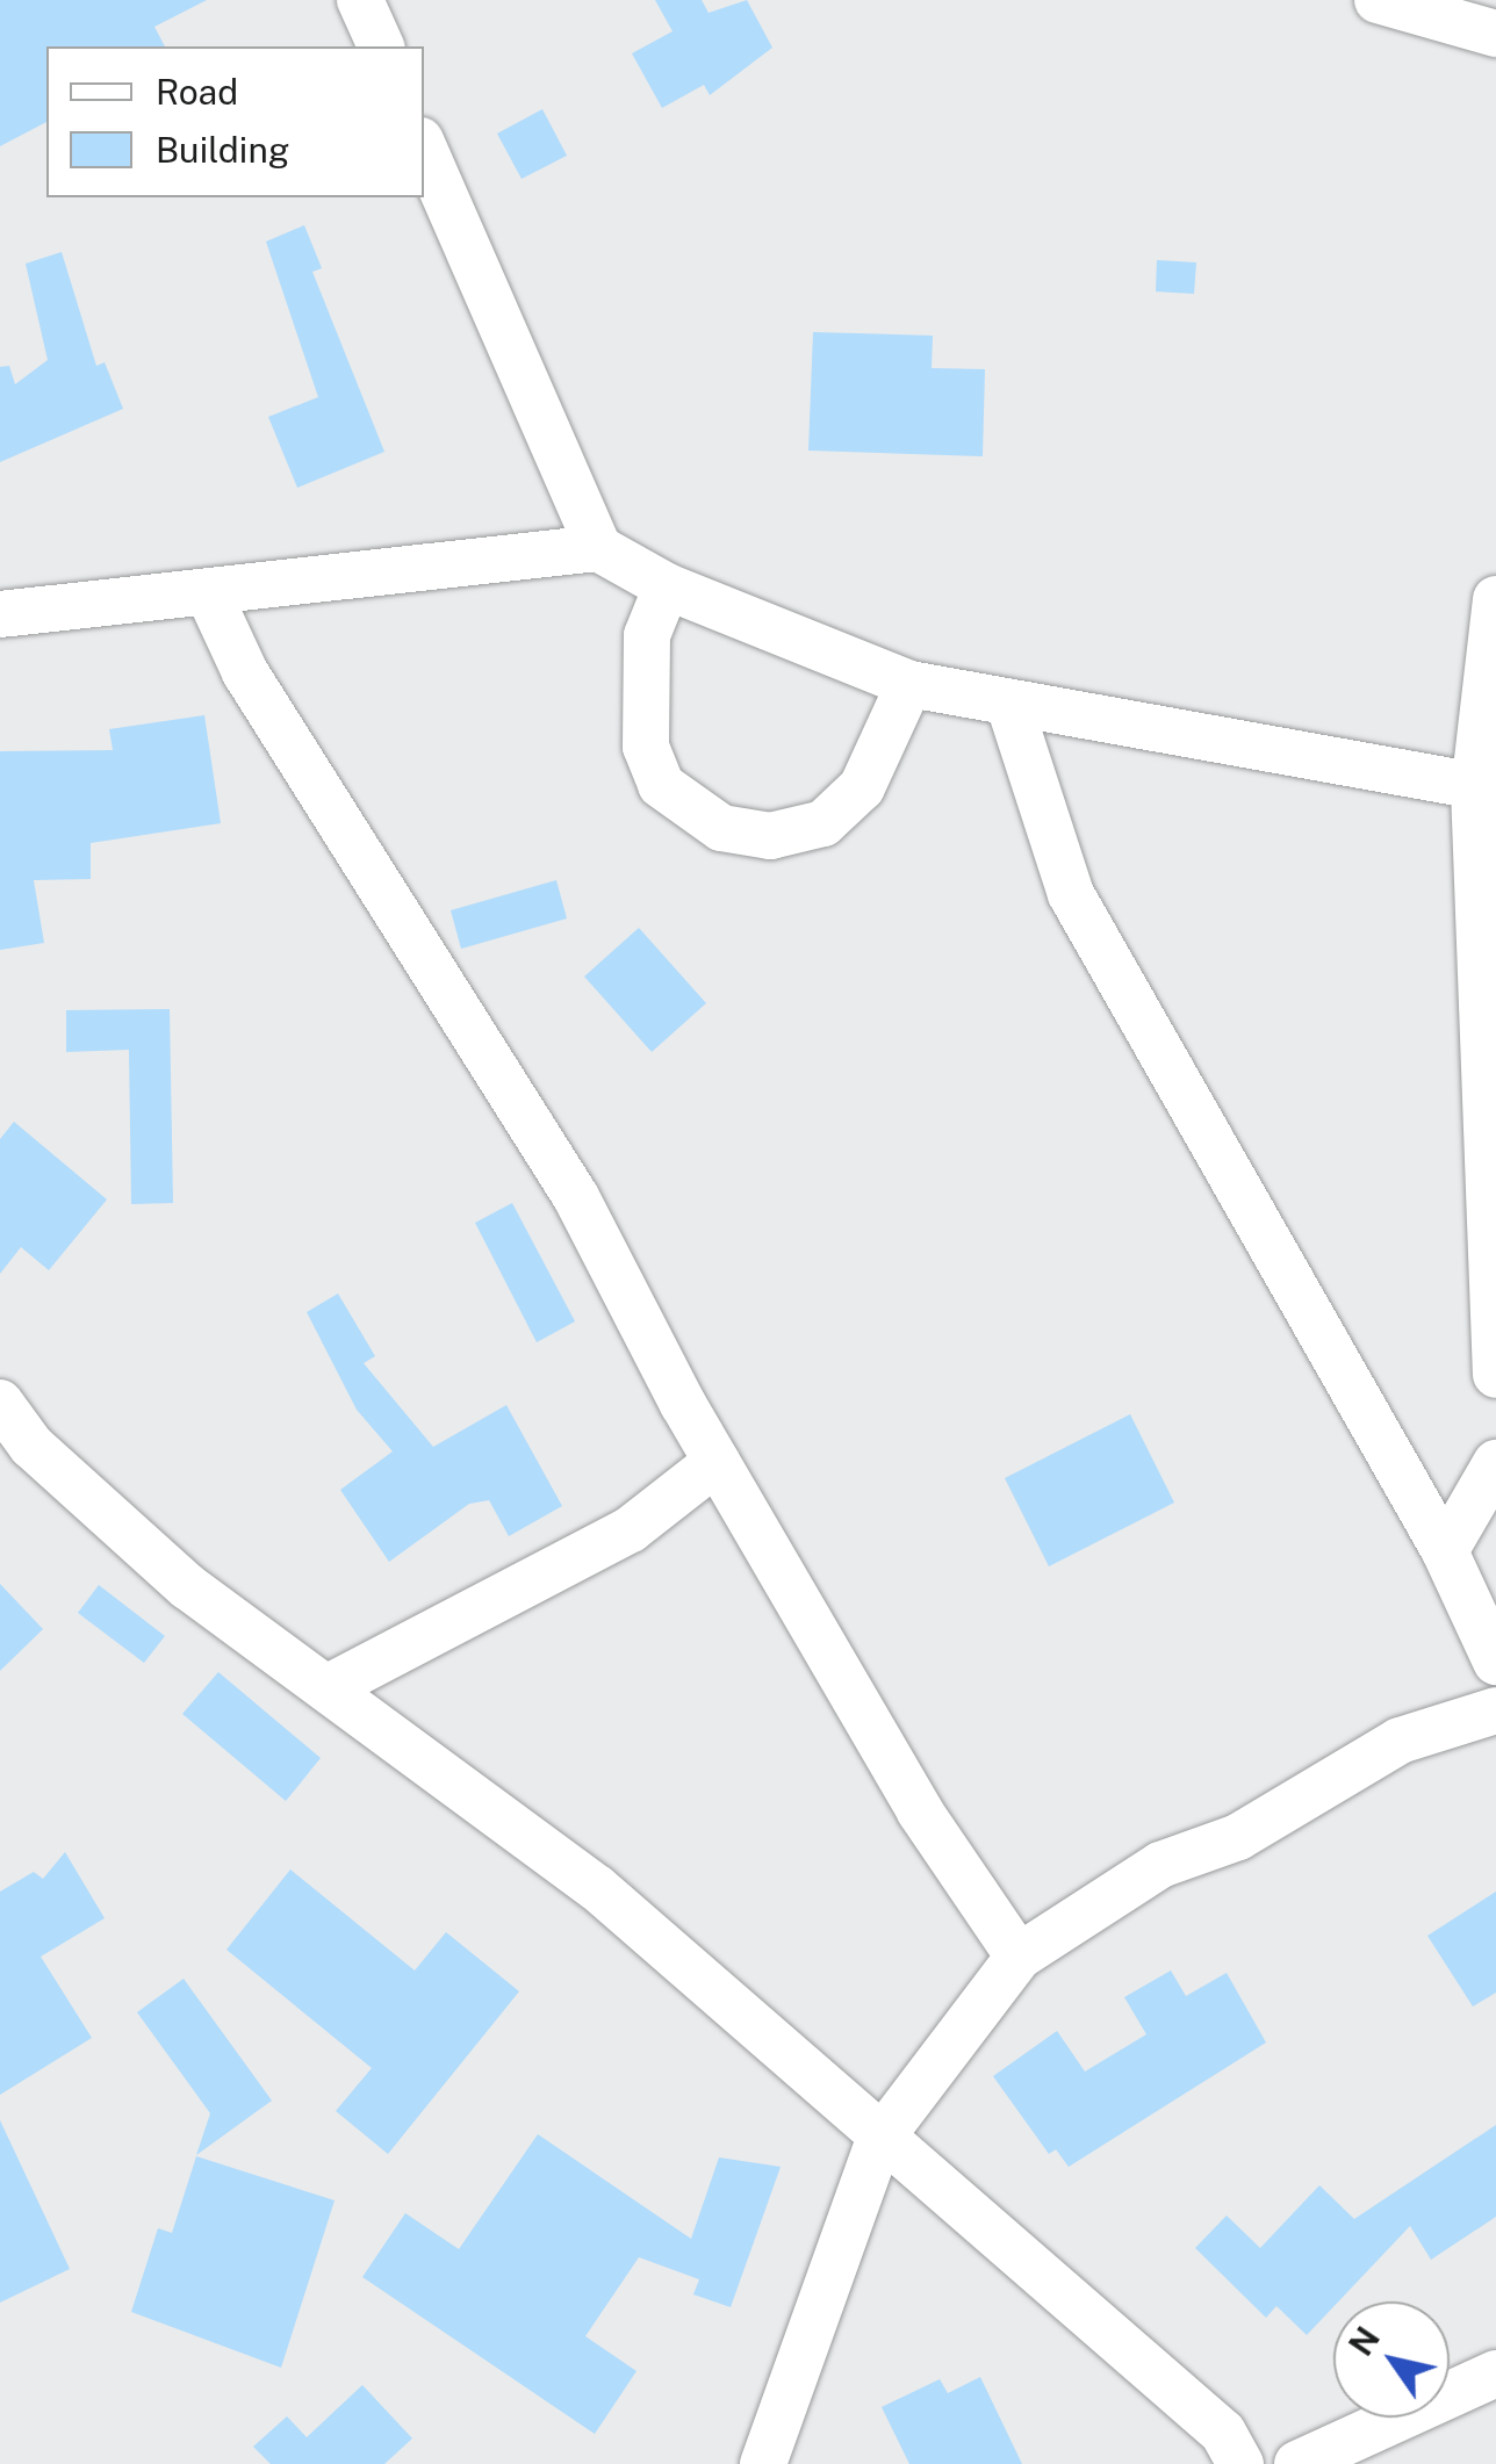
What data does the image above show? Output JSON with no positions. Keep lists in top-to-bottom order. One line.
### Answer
{"legend":["Road","Building"],"north":"top left"}
